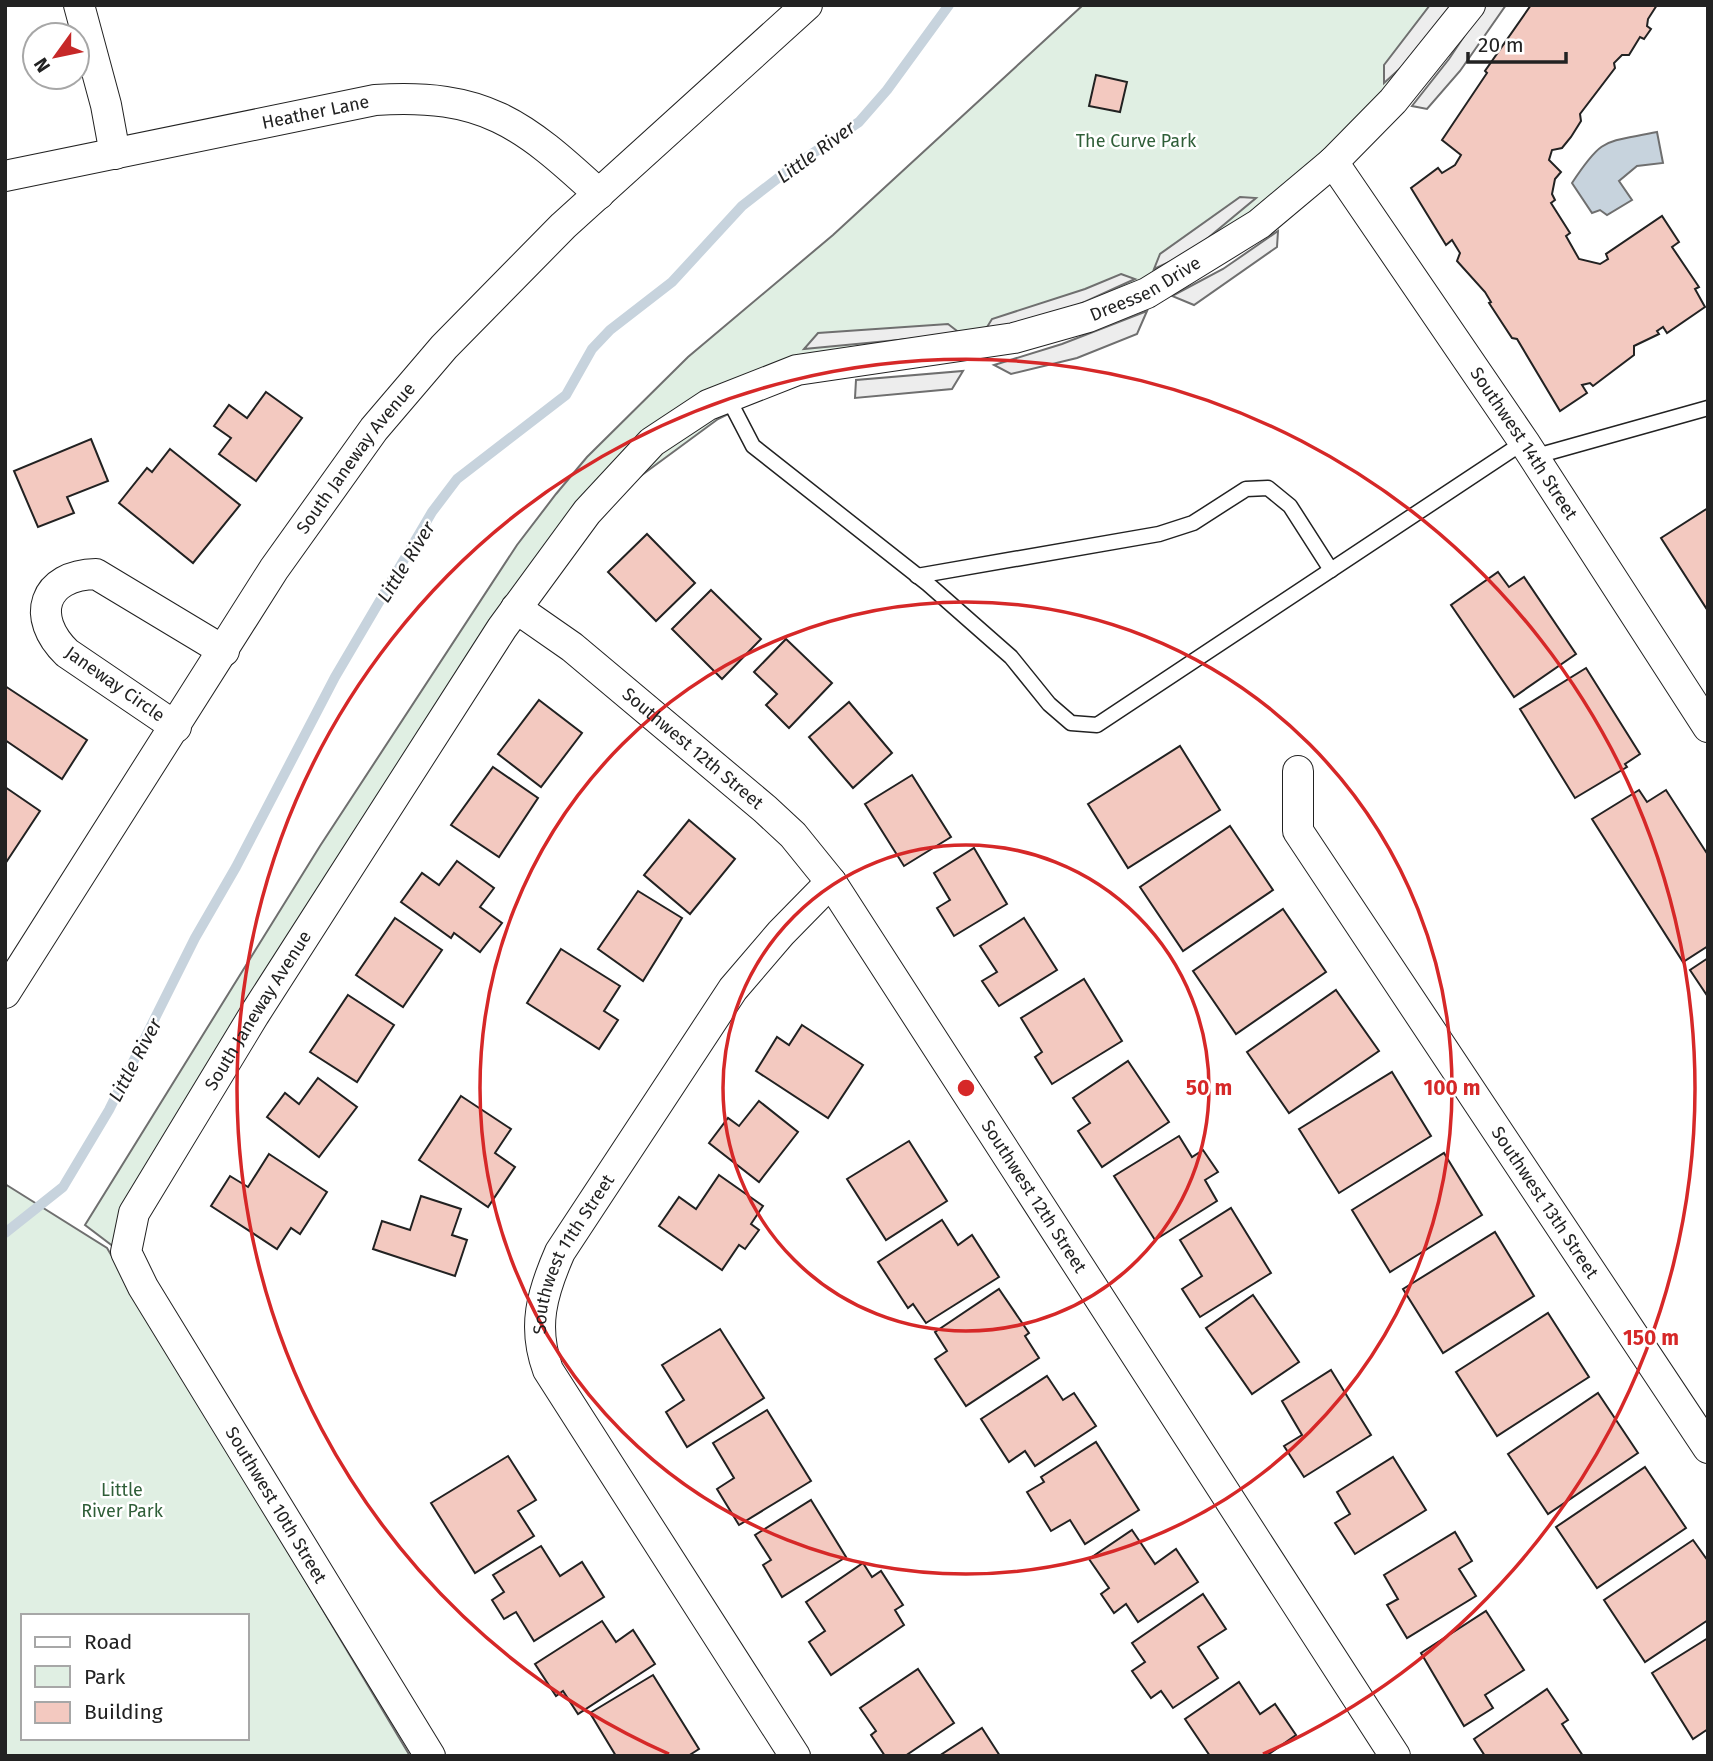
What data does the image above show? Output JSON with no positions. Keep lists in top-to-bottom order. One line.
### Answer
{"streets":{"street":["Heather Lane","Dreessen Drive","Southwest 14th Street","South Janeway Avenue","Janeway Circle","Southwest 12th Street","Southwest 13th Street","Southwest 11th Street","Southwest 10th Street"]},"crossings":[["Heather Lane","South Janeway Avenue"],["Dreessen Drive","Southwest 14th Street"],["Dreessen Drive","South Janeway Avenue"],["South Janeway Avenue","Janeway Circle"],["South Janeway Avenue","Southwest 12th Street"],["South Janeway Avenue","Southwest 10th Street"],["Southwest 12th Street","Southwest 11th Street"]],"water":["Little River"],"parks":["The Curve Park","Little River Park"],"legend":["Road","Park","Building"],"scale_bar":"20 m","north":"bottom left","rings":["50 m","100 m","150 m"]}
